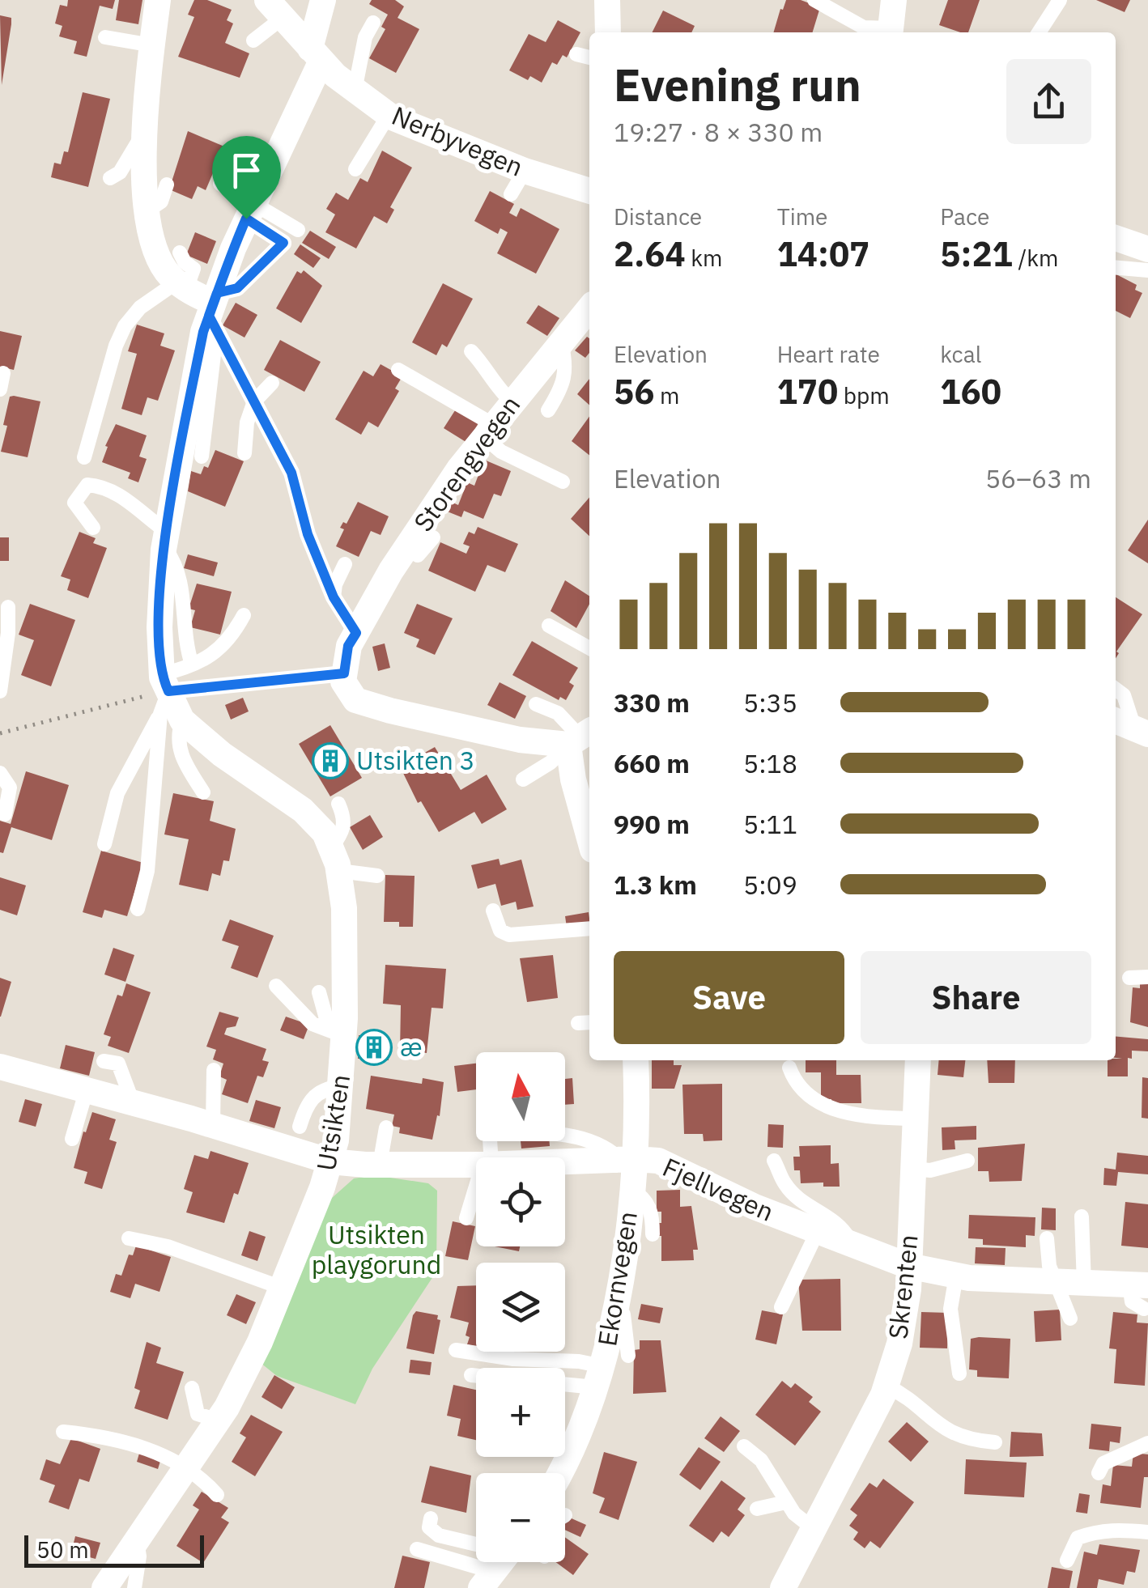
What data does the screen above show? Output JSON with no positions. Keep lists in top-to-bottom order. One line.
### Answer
{"streets":{"street":["Nerbyvegen","Storengvegen","Utsikten","Fjellvegen","Ekornvegen","Skrenten"]},"crossings":[["Utsikten","Fjellvegen"],["Fjellvegen","Ekornvegen"],["Fjellvegen","Skrenten"]],"parks":["Utsikten playgorund"],"places":{"building":["Utsikten 3","æ"]},"scale_bar":"50 m","north":"top","page":{"heading":["Evening run","19:27 · 8 × 330 m"],"stats":[["Distance","2.64 km"],["Time","14:07"],["Pace","5:21 /km"],["Elevation","56 m"],["Heart rate","170 bpm"],["kcal","160"]],"chart":["Elevation","56–63 m"],"list":[{"name":"330 m","note":"5:35"},{"name":"660 m","note":"5:18"},{"name":"990 m","note":"5:11"},{"name":"1.3 km","note":"5:09"}],"buttons":["Save","Share"],"map_buttons":["+","−"],"scale":"50 m"}}
